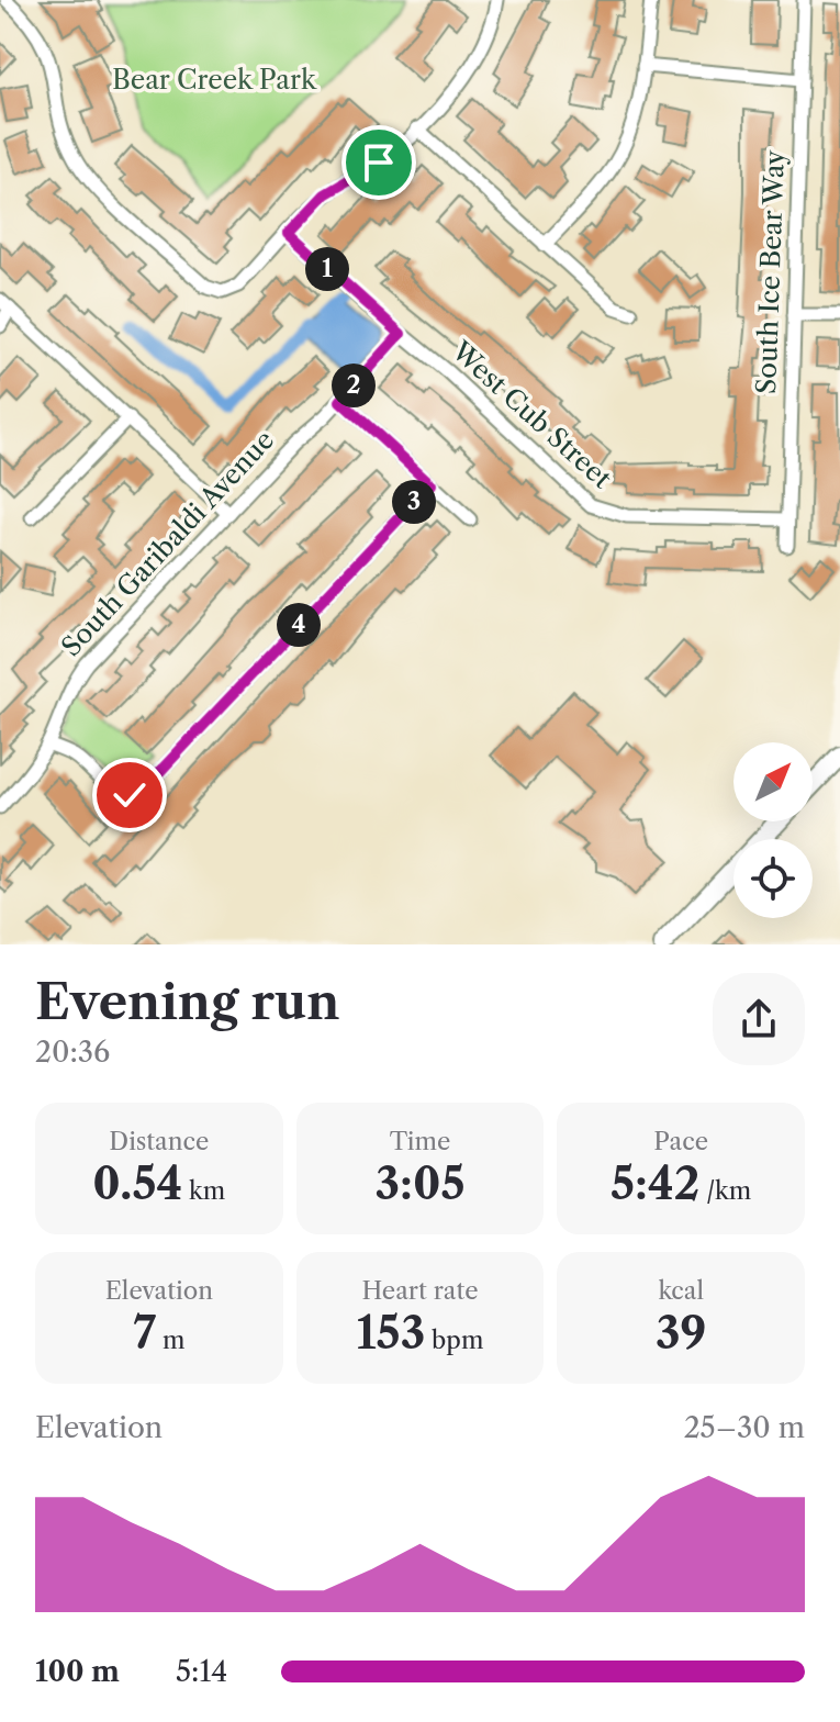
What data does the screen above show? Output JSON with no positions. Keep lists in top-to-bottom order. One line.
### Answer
{"streets":{"street":["South Ice Bear Way","West Cub Street","South Garibaldi Avenue"]},"crossings":[["South Ice Bear Way","West Cub Street"],["West Cub Street","South Garibaldi Avenue"]],"parks":["Bear Creek Park"],"north":"top right","page":{"pins":["1","2","3","4"],"heading":["Evening run","20:36"],"stats":[["Distance","0.54 km"],["Time","3:05"],["Pace","5:42 /km"],["Elevation","7 m"],["Heart rate","153 bpm"],["kcal","39"]],"chart":["Elevation","25–30 m"],"list":[{"name":"100 m","note":"5:14"}]}}
